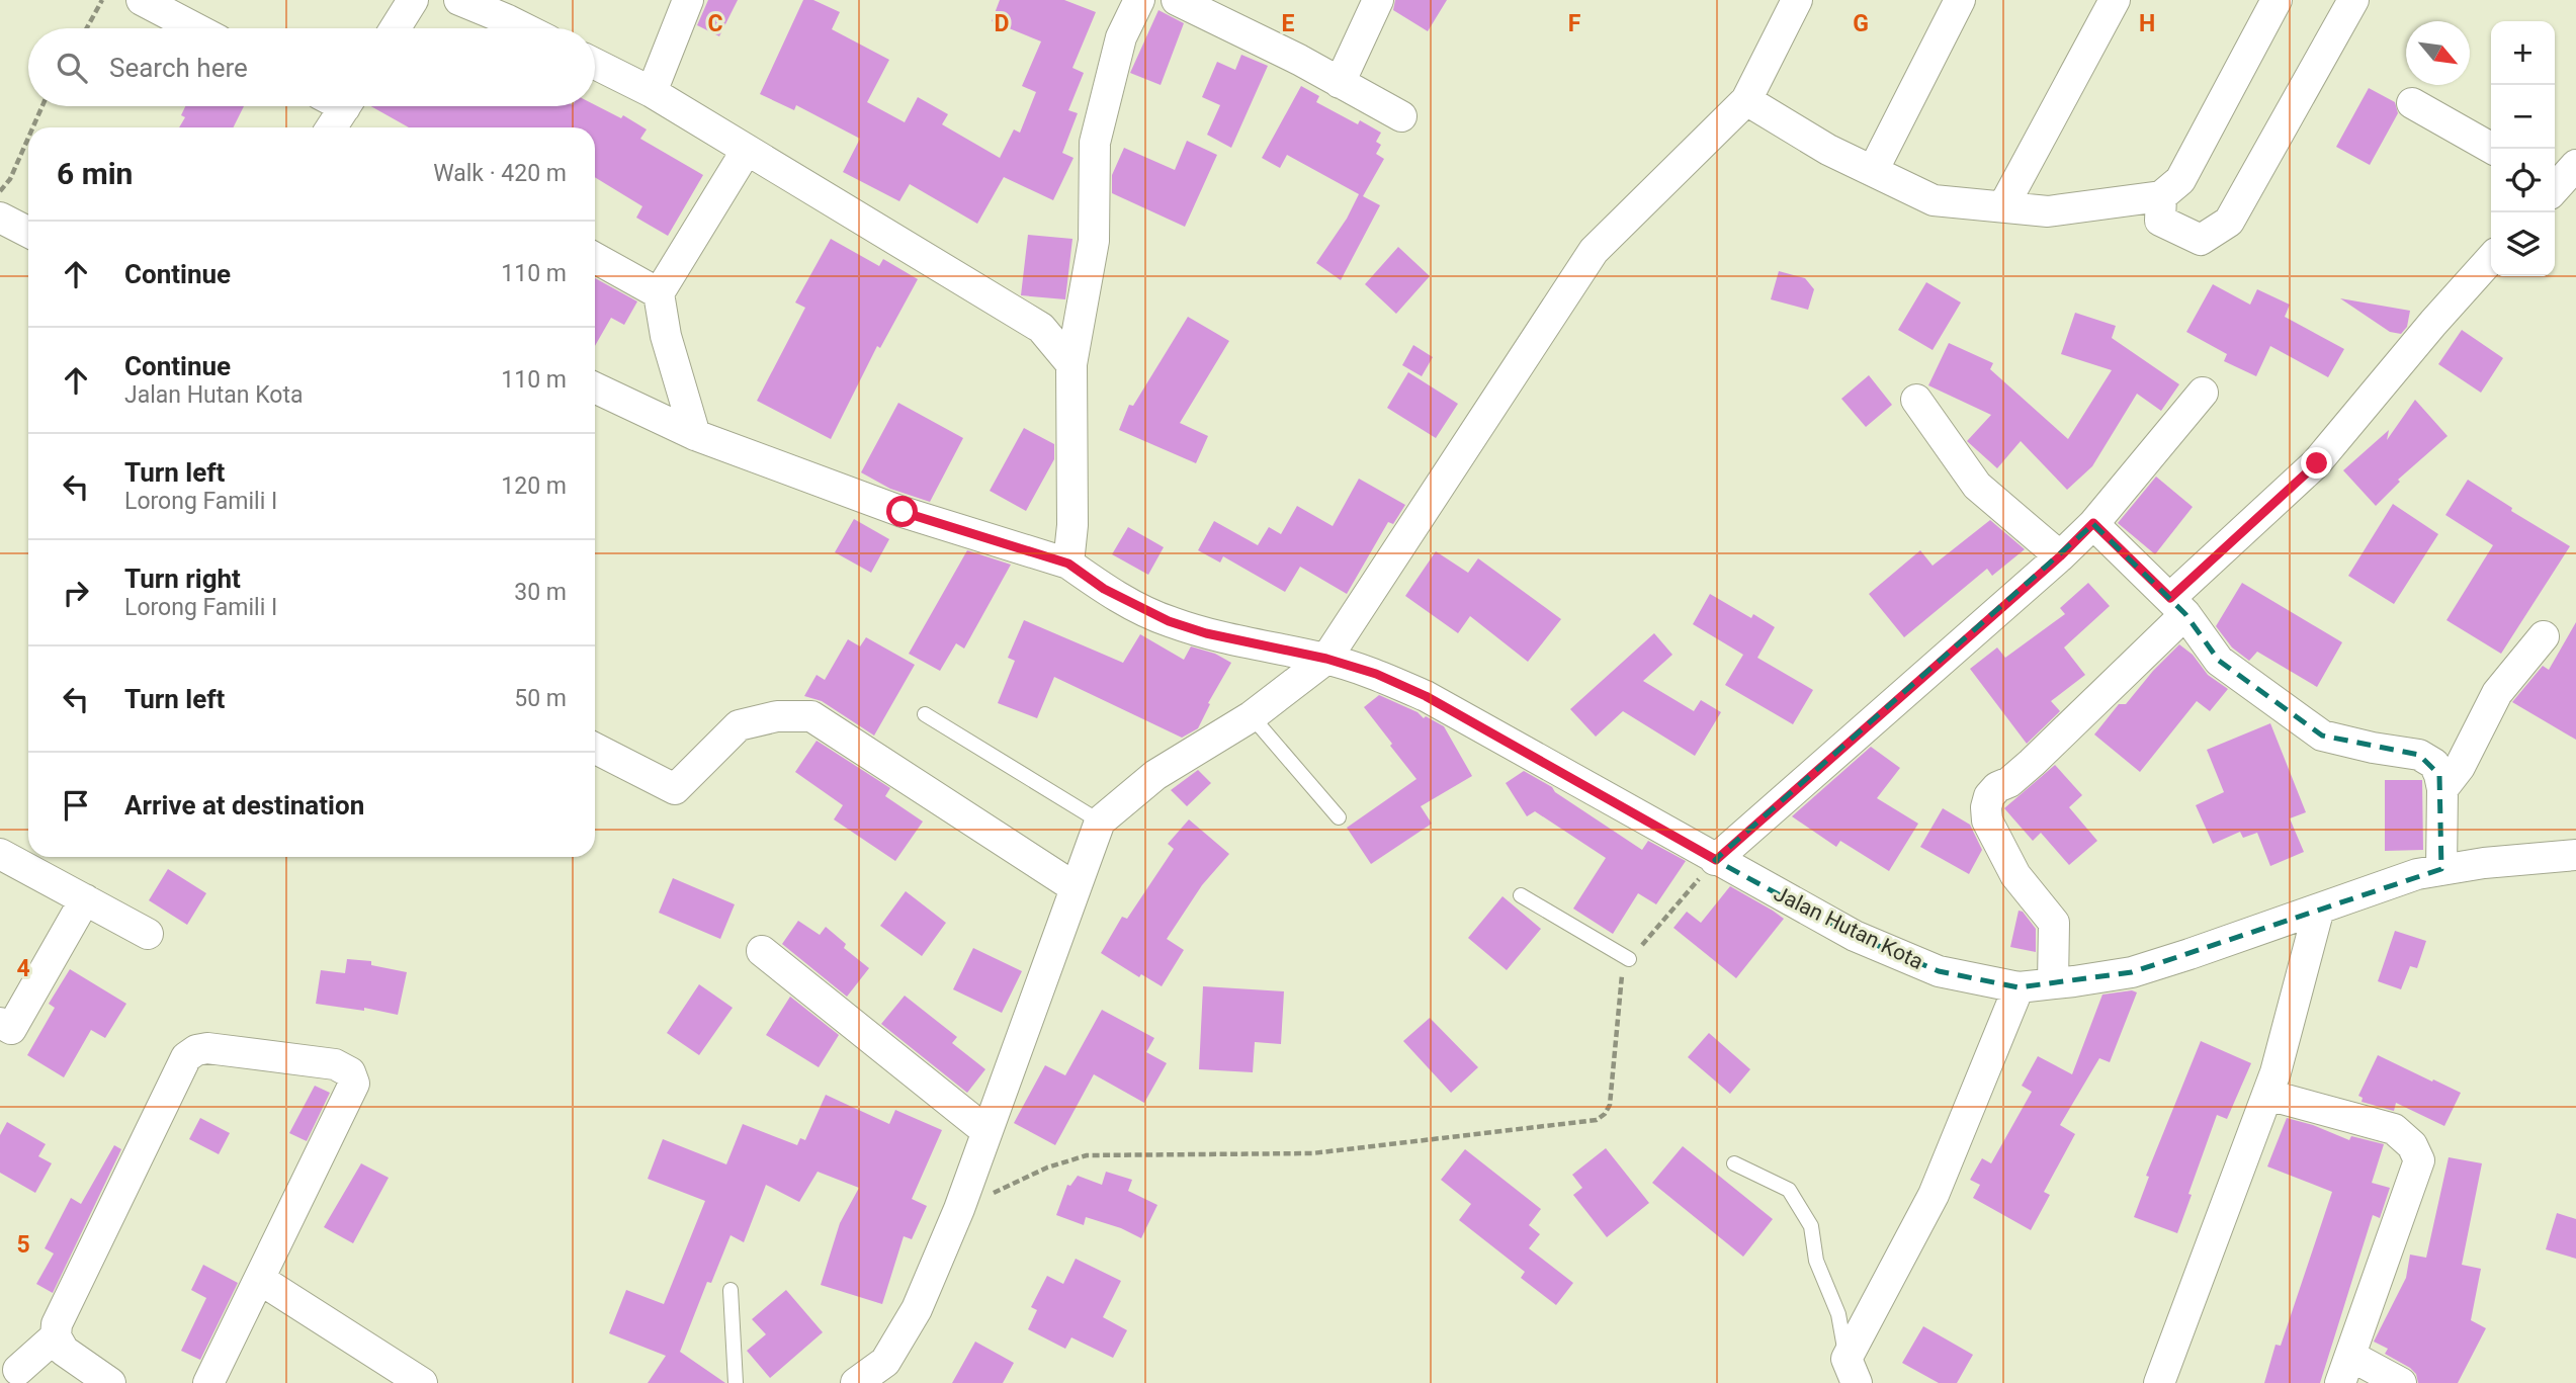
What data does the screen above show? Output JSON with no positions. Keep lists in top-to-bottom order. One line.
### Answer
{"streets":{"street":["Jalan Hutan Kota"]},"north":"bottom right","page":{"map_buttons":["+","−"],"search":"Search here","heading":["6 min","Walk · 420 m"],"list":[["Continue","110 m"],["Continue","Jalan Hutan Kota","110 m"],["Turn left","Lorong Famili I","120 m"],["Turn right","Lorong Famili I","30 m"],["Turn left","50 m"],"Arrive at destination"]},"grid":{"columns":["C","D","E","F","G","H"],"rows":["4","5"]}}
